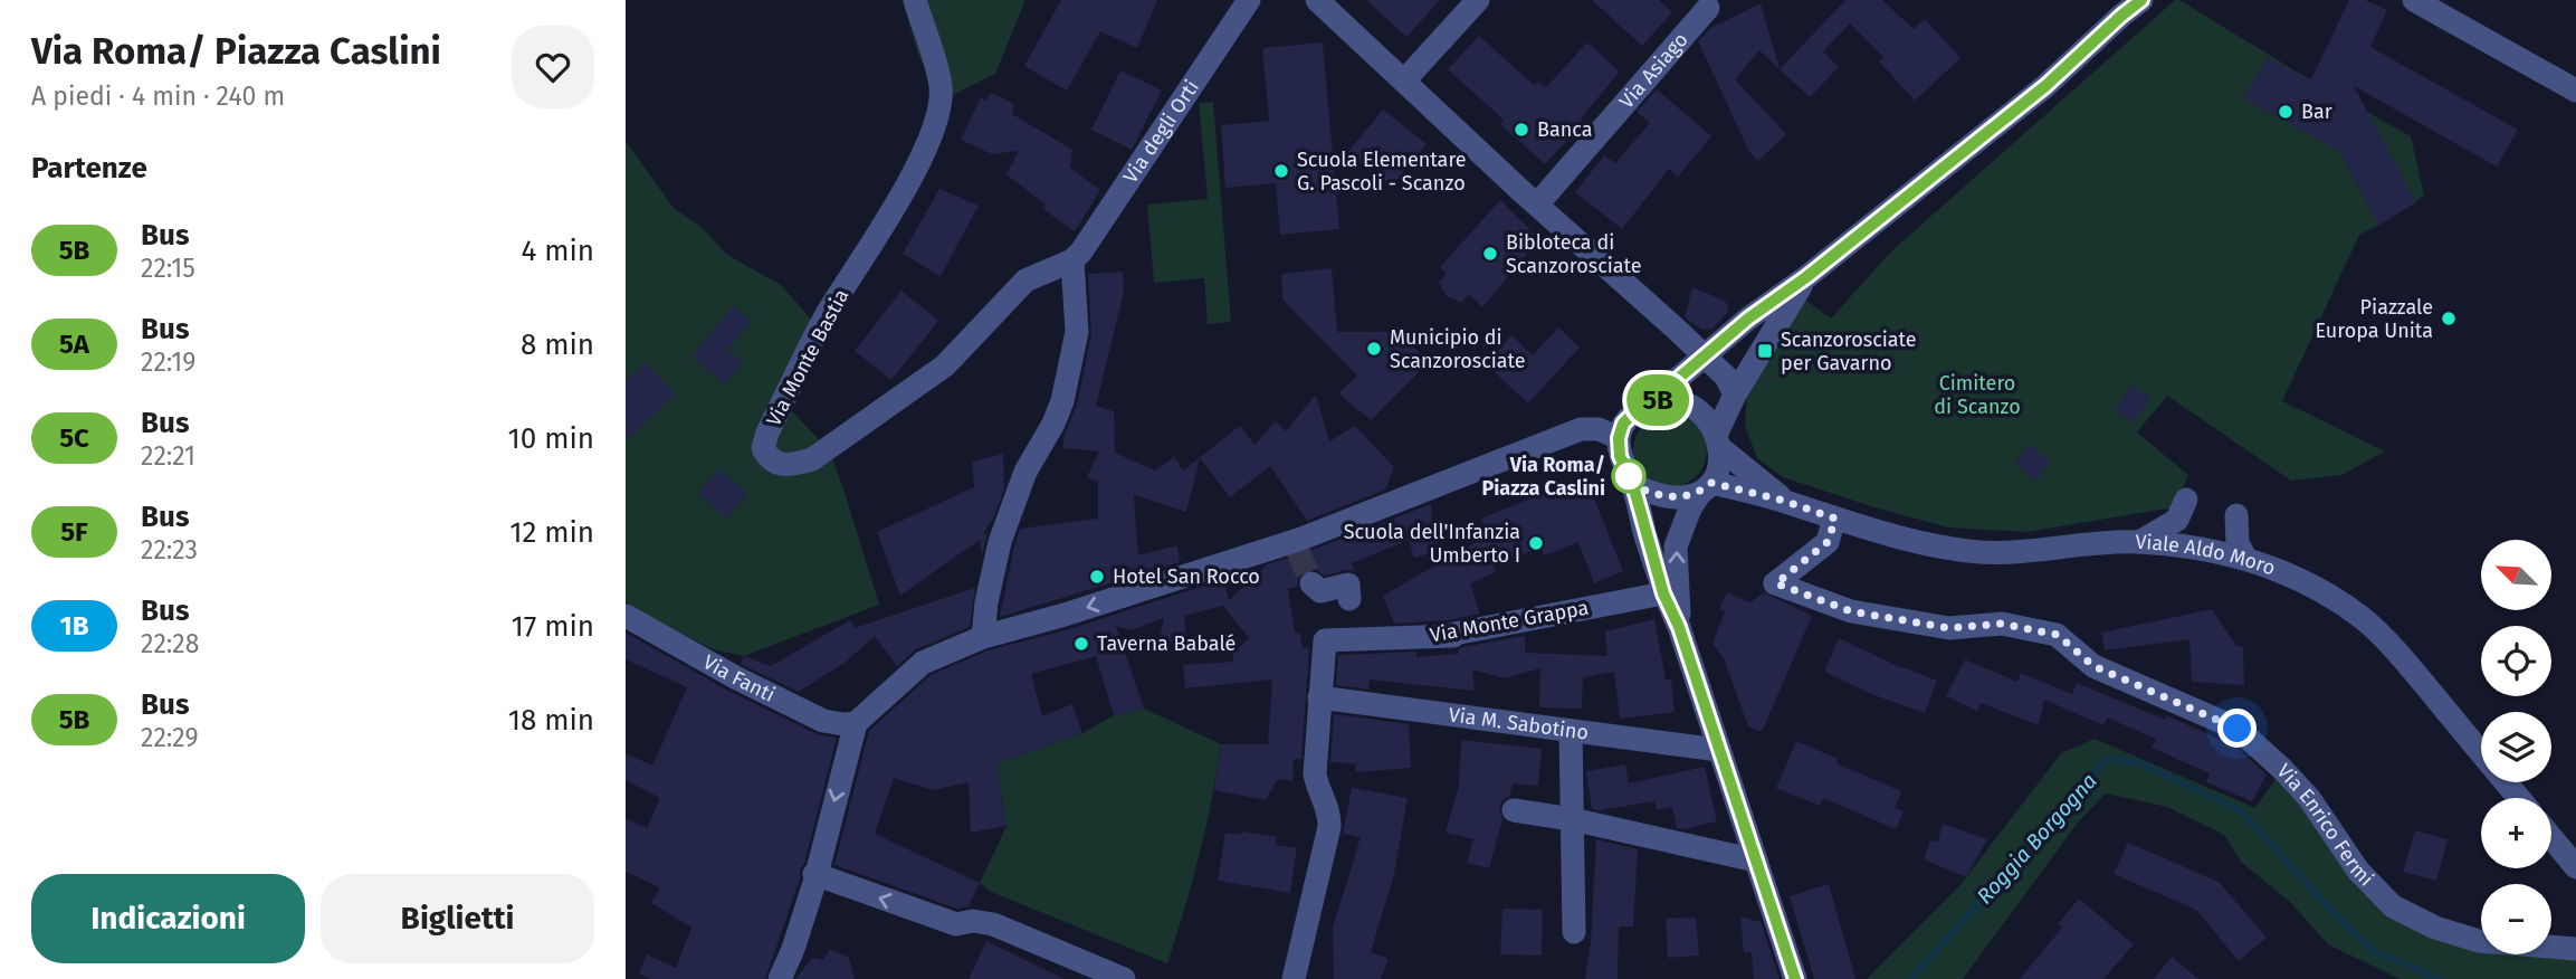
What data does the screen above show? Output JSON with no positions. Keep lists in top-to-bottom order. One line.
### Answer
{"streets":{"street":["Via Asiago","Via degli Orti","Via Monte Bastia","Viale Aldo Moro","Via Monte Grappa","Via Fanti","Via M. Sabotino","Via Enrico Fermi"]},"crossings":[["Via degli Orti","Via Monte Bastia"],["Viale Aldo Moro","Via Enrico Fermi"],["Via Monte Grappa","Via M. Sabotino"]],"water":["Roggia Borgogna"],"parks":["Cimitero di Scanzo"],"places":{"other":["Bar","Banca","Scuola Elementare G. Pascoli - Scanzo","Bibloteca di Scanzorosciate","Piazzale Europa Unita","Municipio di Scanzorosciate","Via Roma/ Piazza Caslini","Scuola dell'Infanzia Umberto I","Hotel San Rocco","Taverna Babalé"],"transit":["Scanzorosciate per Gavarno"]},"lines":["bus line 5B"],"north":"top left","page":{"heading":[["Via Roma/ Piazza Caslini","A piedi · 4 min · 240 m"],"Partenze"],"on_map":"5B","list":[{"mark":"5B","name":"Bus","note":"22:15","value":"4 min"},{"mark":"5A","name":"Bus","note":"22:19","value":"8 min"},{"mark":"5C","name":"Bus","note":"22:21","value":"10 min"},{"mark":"5F","name":"Bus","note":"22:23","value":"12 min"},{"mark":"1B","name":"Bus","note":"22:28","value":"17 min"},{"mark":"5B","name":"Bus","note":"22:29","value":"18 min"}],"map_buttons":["+","−"],"buttons":["Indicazioni","Biglietti"]}}
